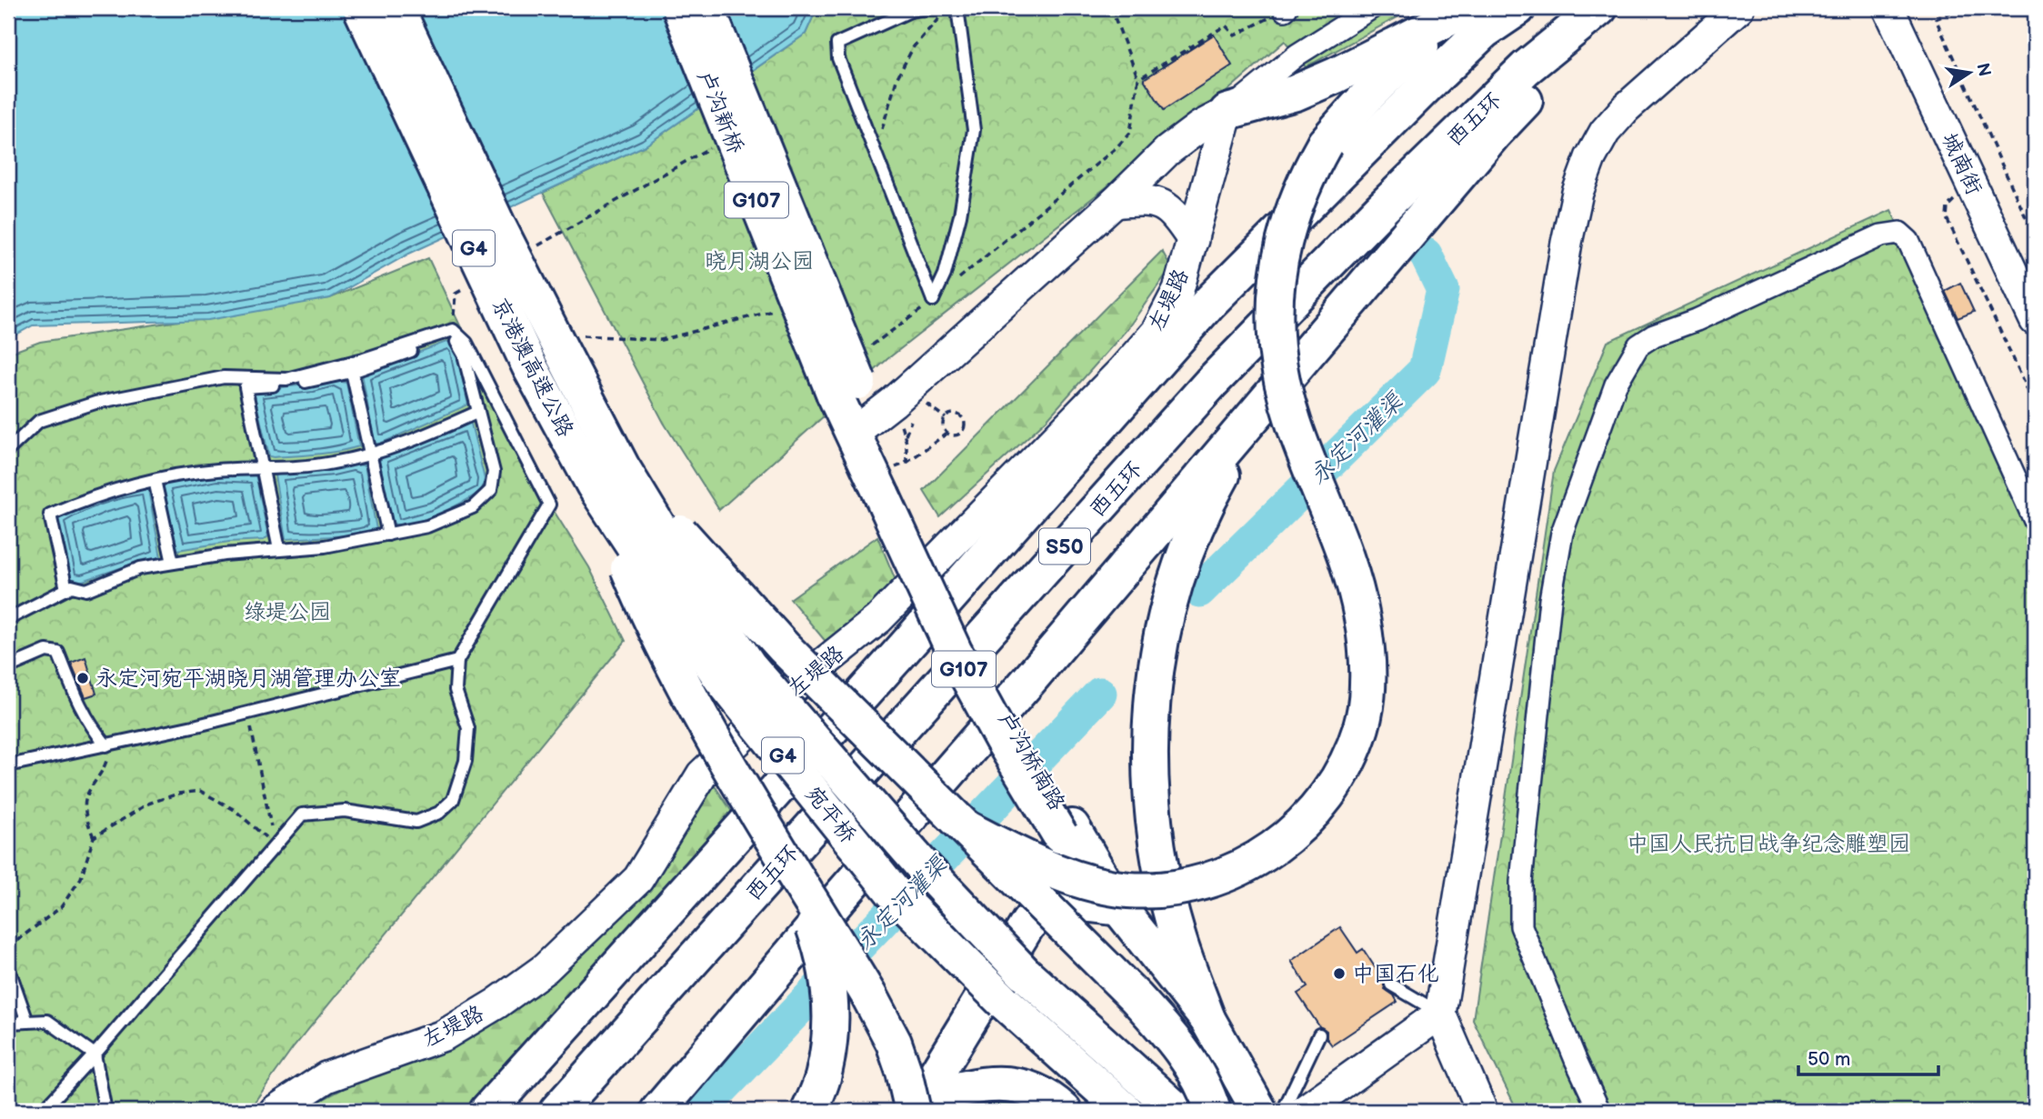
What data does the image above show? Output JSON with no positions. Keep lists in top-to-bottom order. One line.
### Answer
{"streets":{"highway":["卢沟新桥","西五环","G107","G4","京港澳高速公路","S50","卢沟桥南路","宛平桥"],"street":["城南街","左堤路"]},"crossings":[["卢沟新桥","卢沟桥南路"],["京港澳高速公路","宛平桥"]],"water":["永定河灌渠"],"parks":["晓月湖公园","绿堤公园","中国人民抗日战争纪念雕塑园"],"places":["永定河宛平湖晓月湖管理办公室","中国石化"],"scale_bar":"50 m","north":"right"}
